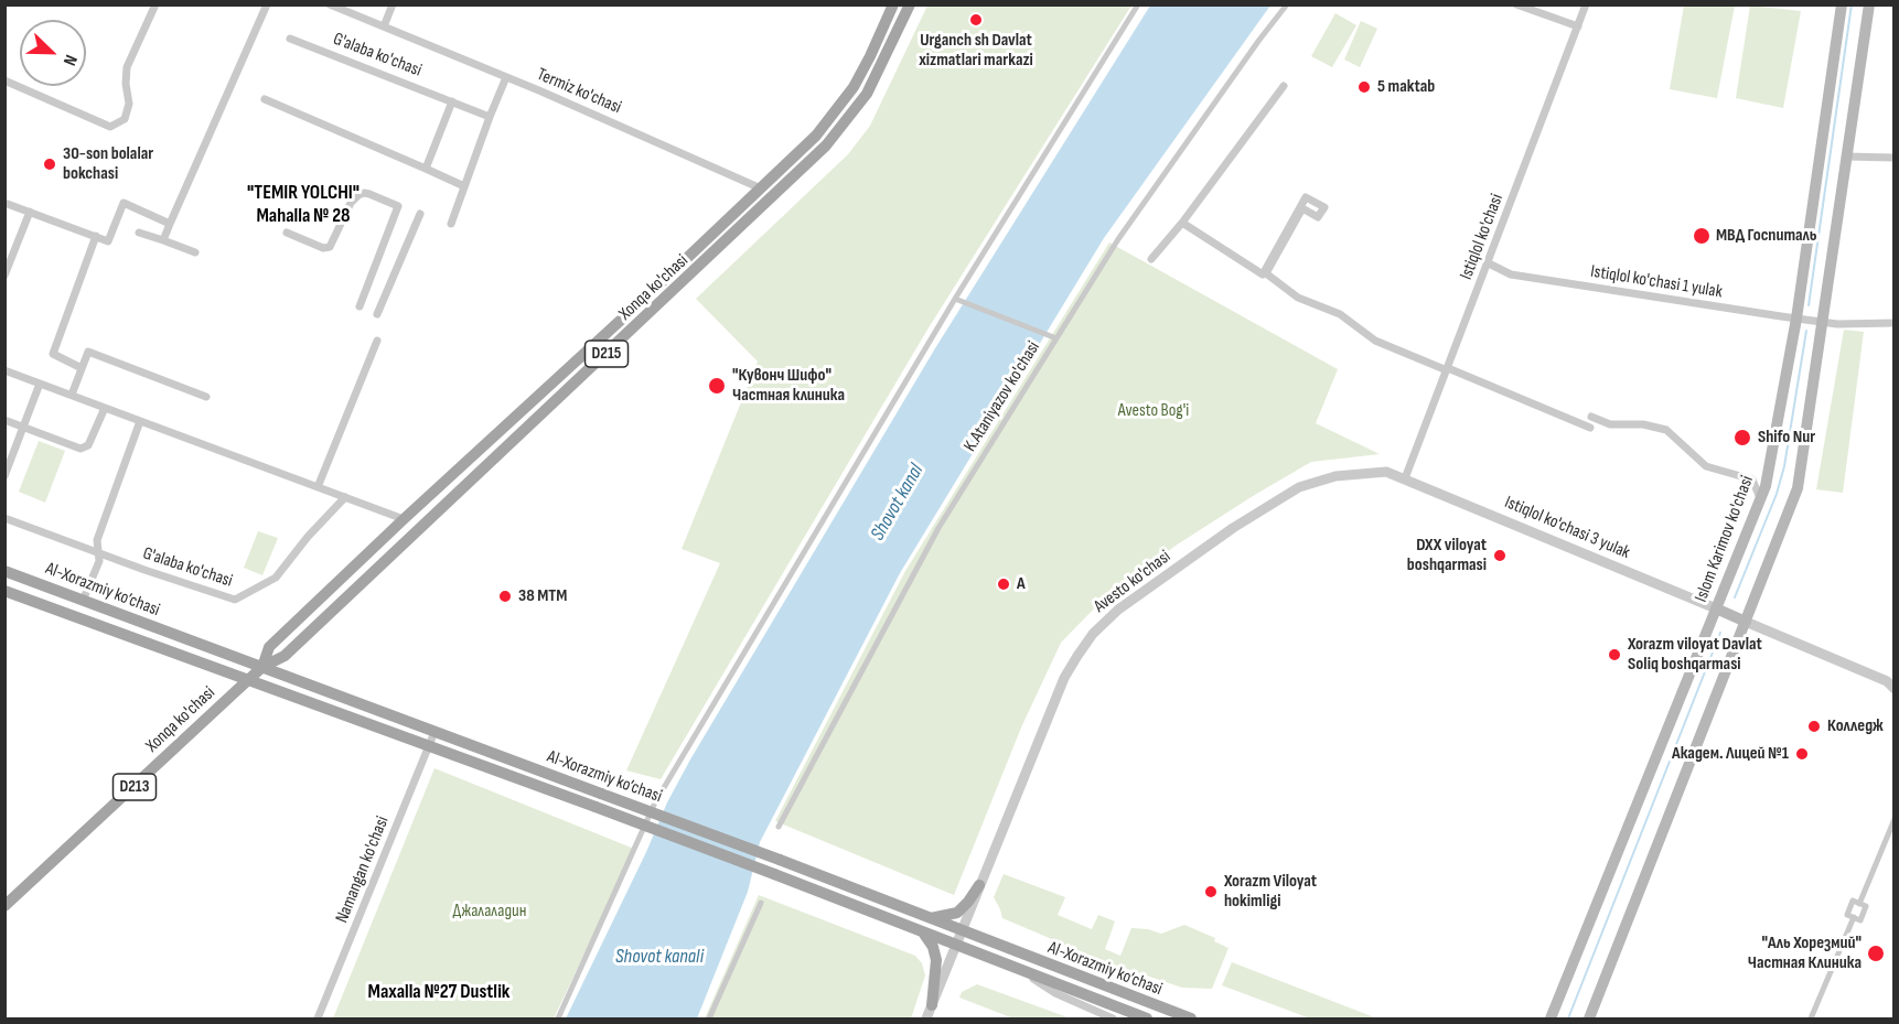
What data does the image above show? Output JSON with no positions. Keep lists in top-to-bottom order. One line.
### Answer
{"streets":{"main road":["Xonqa ko'chasi","D215","Islom Karimov ko'chasi","Al-Xorazmiy ko’chasi","D213"],"street":["G'alaba ko'chasi","Termiz ko'chasi","Istiqlol ko'chasi","Istiqlol ko'chasi 1 yulak","K.Ataniyazov ko'chasi","Istiqlol ko'chasi 3 yulak","Avesto ko'chasi","Namangan ko'chasi"]},"crossings":[["Termiz ko'chasi","Xonqa ko'chasi"],["Istiqlol ko'chasi","Istiqlol ko'chasi 1 yulak"],["Istiqlol ko'chasi","Istiqlol ko'chasi 3 yulak"],["Istiqlol ko'chasi","Avesto ko'chasi"],["Istiqlol ko'chasi 1 yulak","Islom Karimov ko'chasi"],["Xonqa ko'chasi","Al-Xorazmiy ko’chasi"],["Istiqlol ko'chasi 3 yulak","Islom Karimov ko'chasi"],["Istiqlol ko'chasi 3 yulak","Avesto ko'chasi"],["Avesto ko'chasi","Al-Xorazmiy ko’chasi"],["Al-Xorazmiy ko’chasi","Namangan ko'chasi"]],"districts":["\"TEMIR YOLCHI\" Mahalla № 28","Maxalla №27 Dustlik"],"water":["Shovot kanal","Shovot kanali"],"parks":["Avesto Bog'i","Джалаладин"],"places":["Urganch sh Davlat xizmatlari markazi","5 maktab","30-son bolalar bokchasi","МВД Госпиталь","\"Кувонч Шифо\" Частная клиника","Shifo Nur","DXX viloyat boshqarmasi","A","38 MTM","Xorazm viloyat Davlat Soliq boshqarmasi","Колледж","Академ. Лицей №1","Xorazm Viloyat hokimligi","\"Аль Хорезмий\" Частная Клиника"],"north":"bottom right"}
